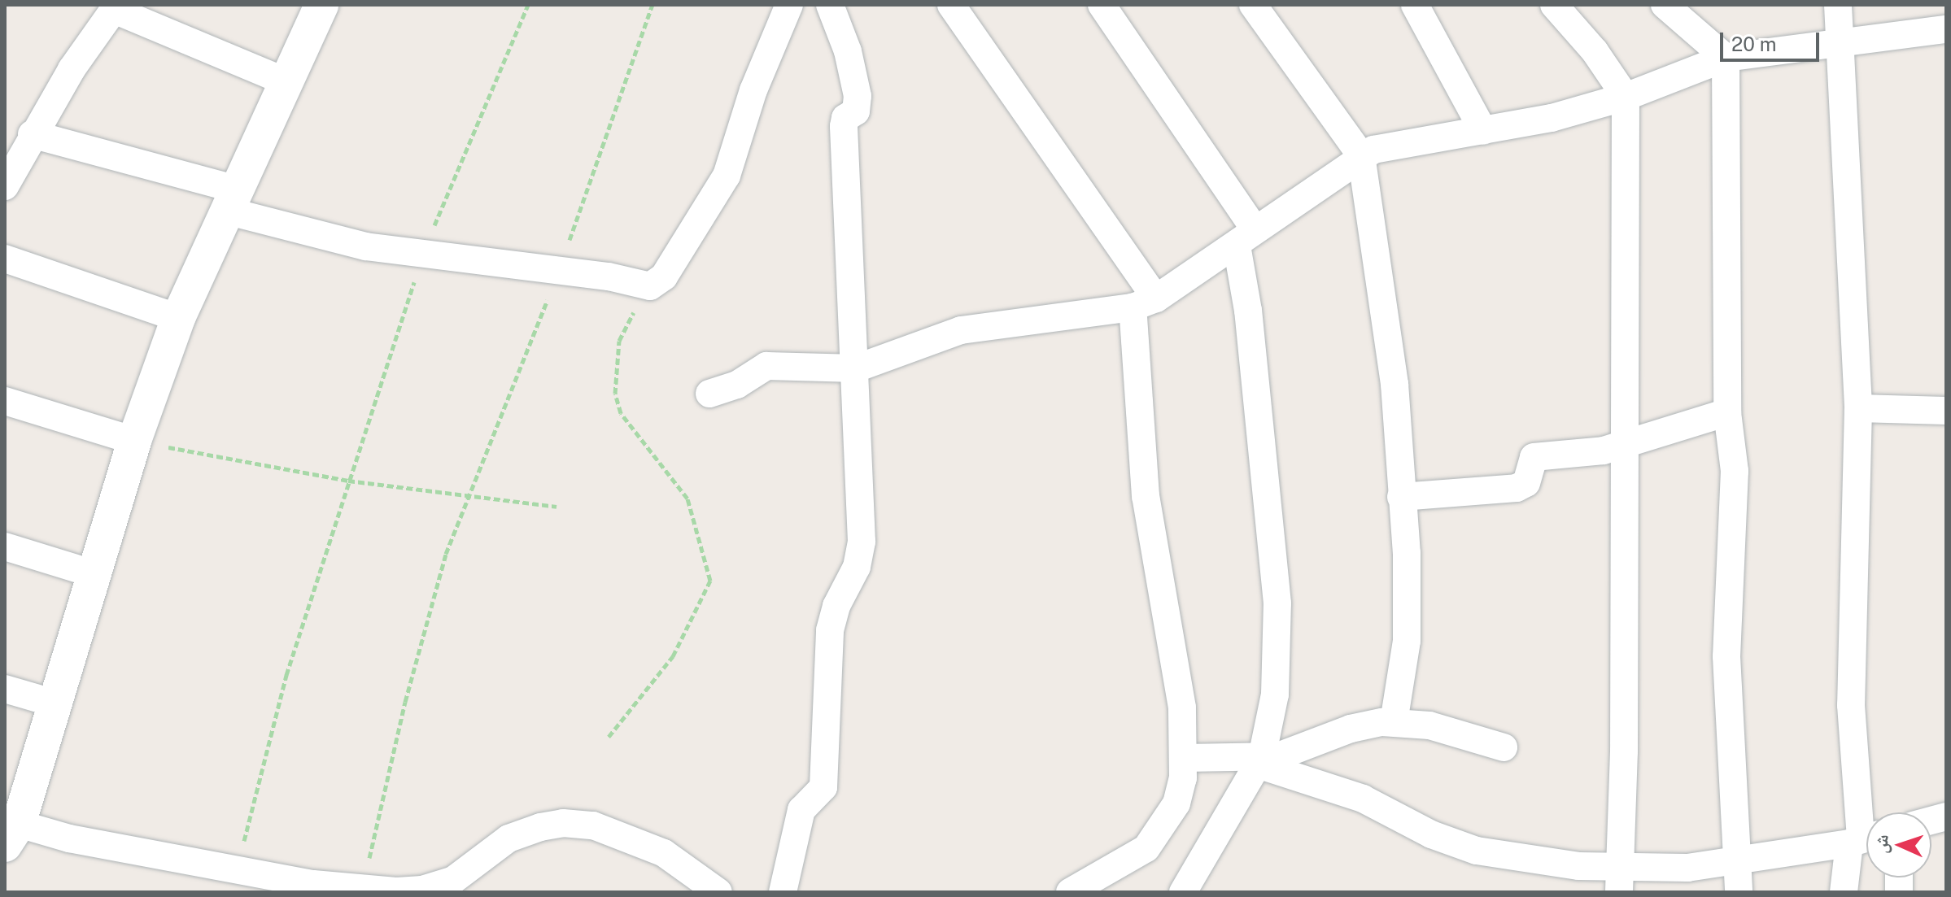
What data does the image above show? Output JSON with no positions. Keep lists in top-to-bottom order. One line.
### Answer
{"scale_bar":"20 m","north":"left"}
